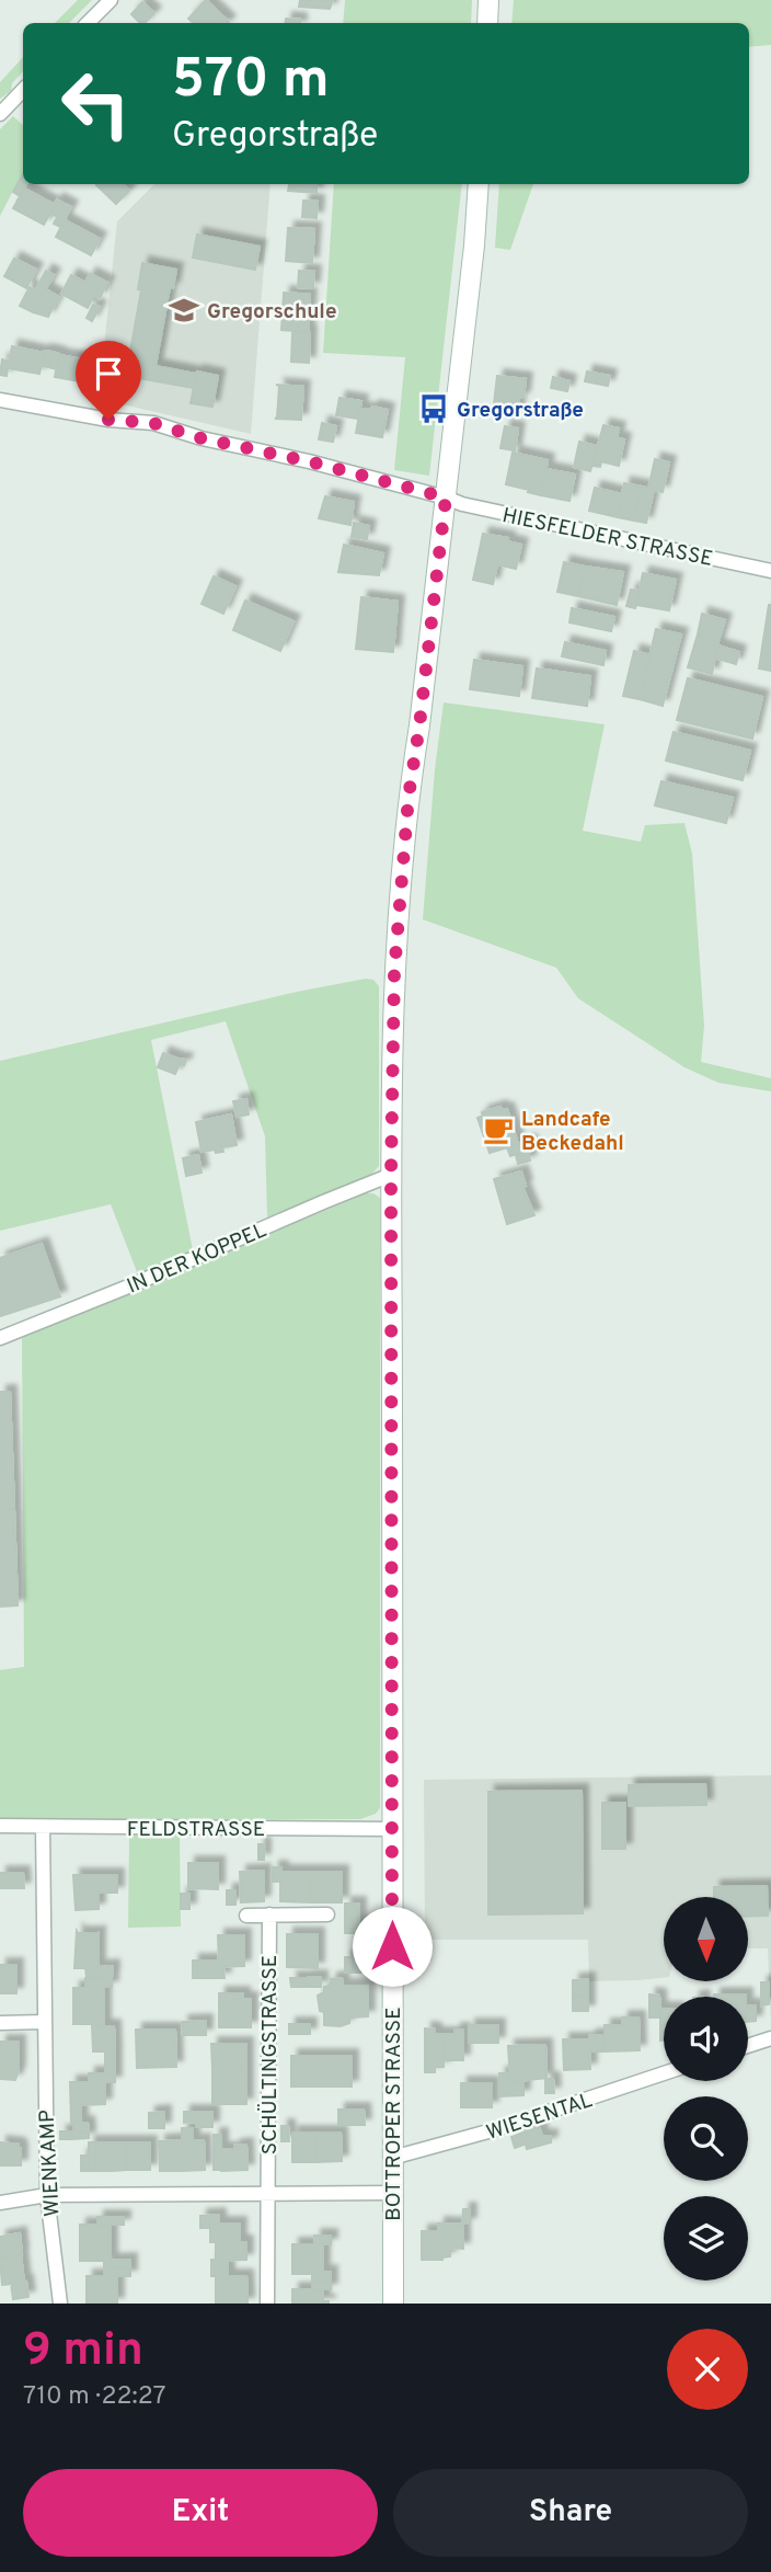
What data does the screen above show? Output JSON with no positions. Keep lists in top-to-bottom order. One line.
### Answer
{"streets":{"main road":["BOTTROPER STRASSE"],"street":["HIESFELDER STRASSE","IN DER KOPPEL","FELDSTRASSE","SCHÜLTINGSTRASSE","WIESENTAL","WIENKAMP"]},"crossings":[["HIESFELDER STRASSE","BOTTROPER STRASSE"],["IN DER KOPPEL","BOTTROPER STRASSE"],["FELDSTRASSE","BOTTROPER STRASSE"],["FELDSTRASSE","WIENKAMP"],["BOTTROPER STRASSE","WIESENTAL"]],"places":{"school or university":["Gregorschule"],"bus stop":["Gregorstraße"],"cafe":["Landcafe Beckedahl"]},"north":"bottom","page":{"turn":["570 m","Gregorstraße"],"heading":["9 min","710 m · 22:27"],"buttons":["Exit","Share"]}}
